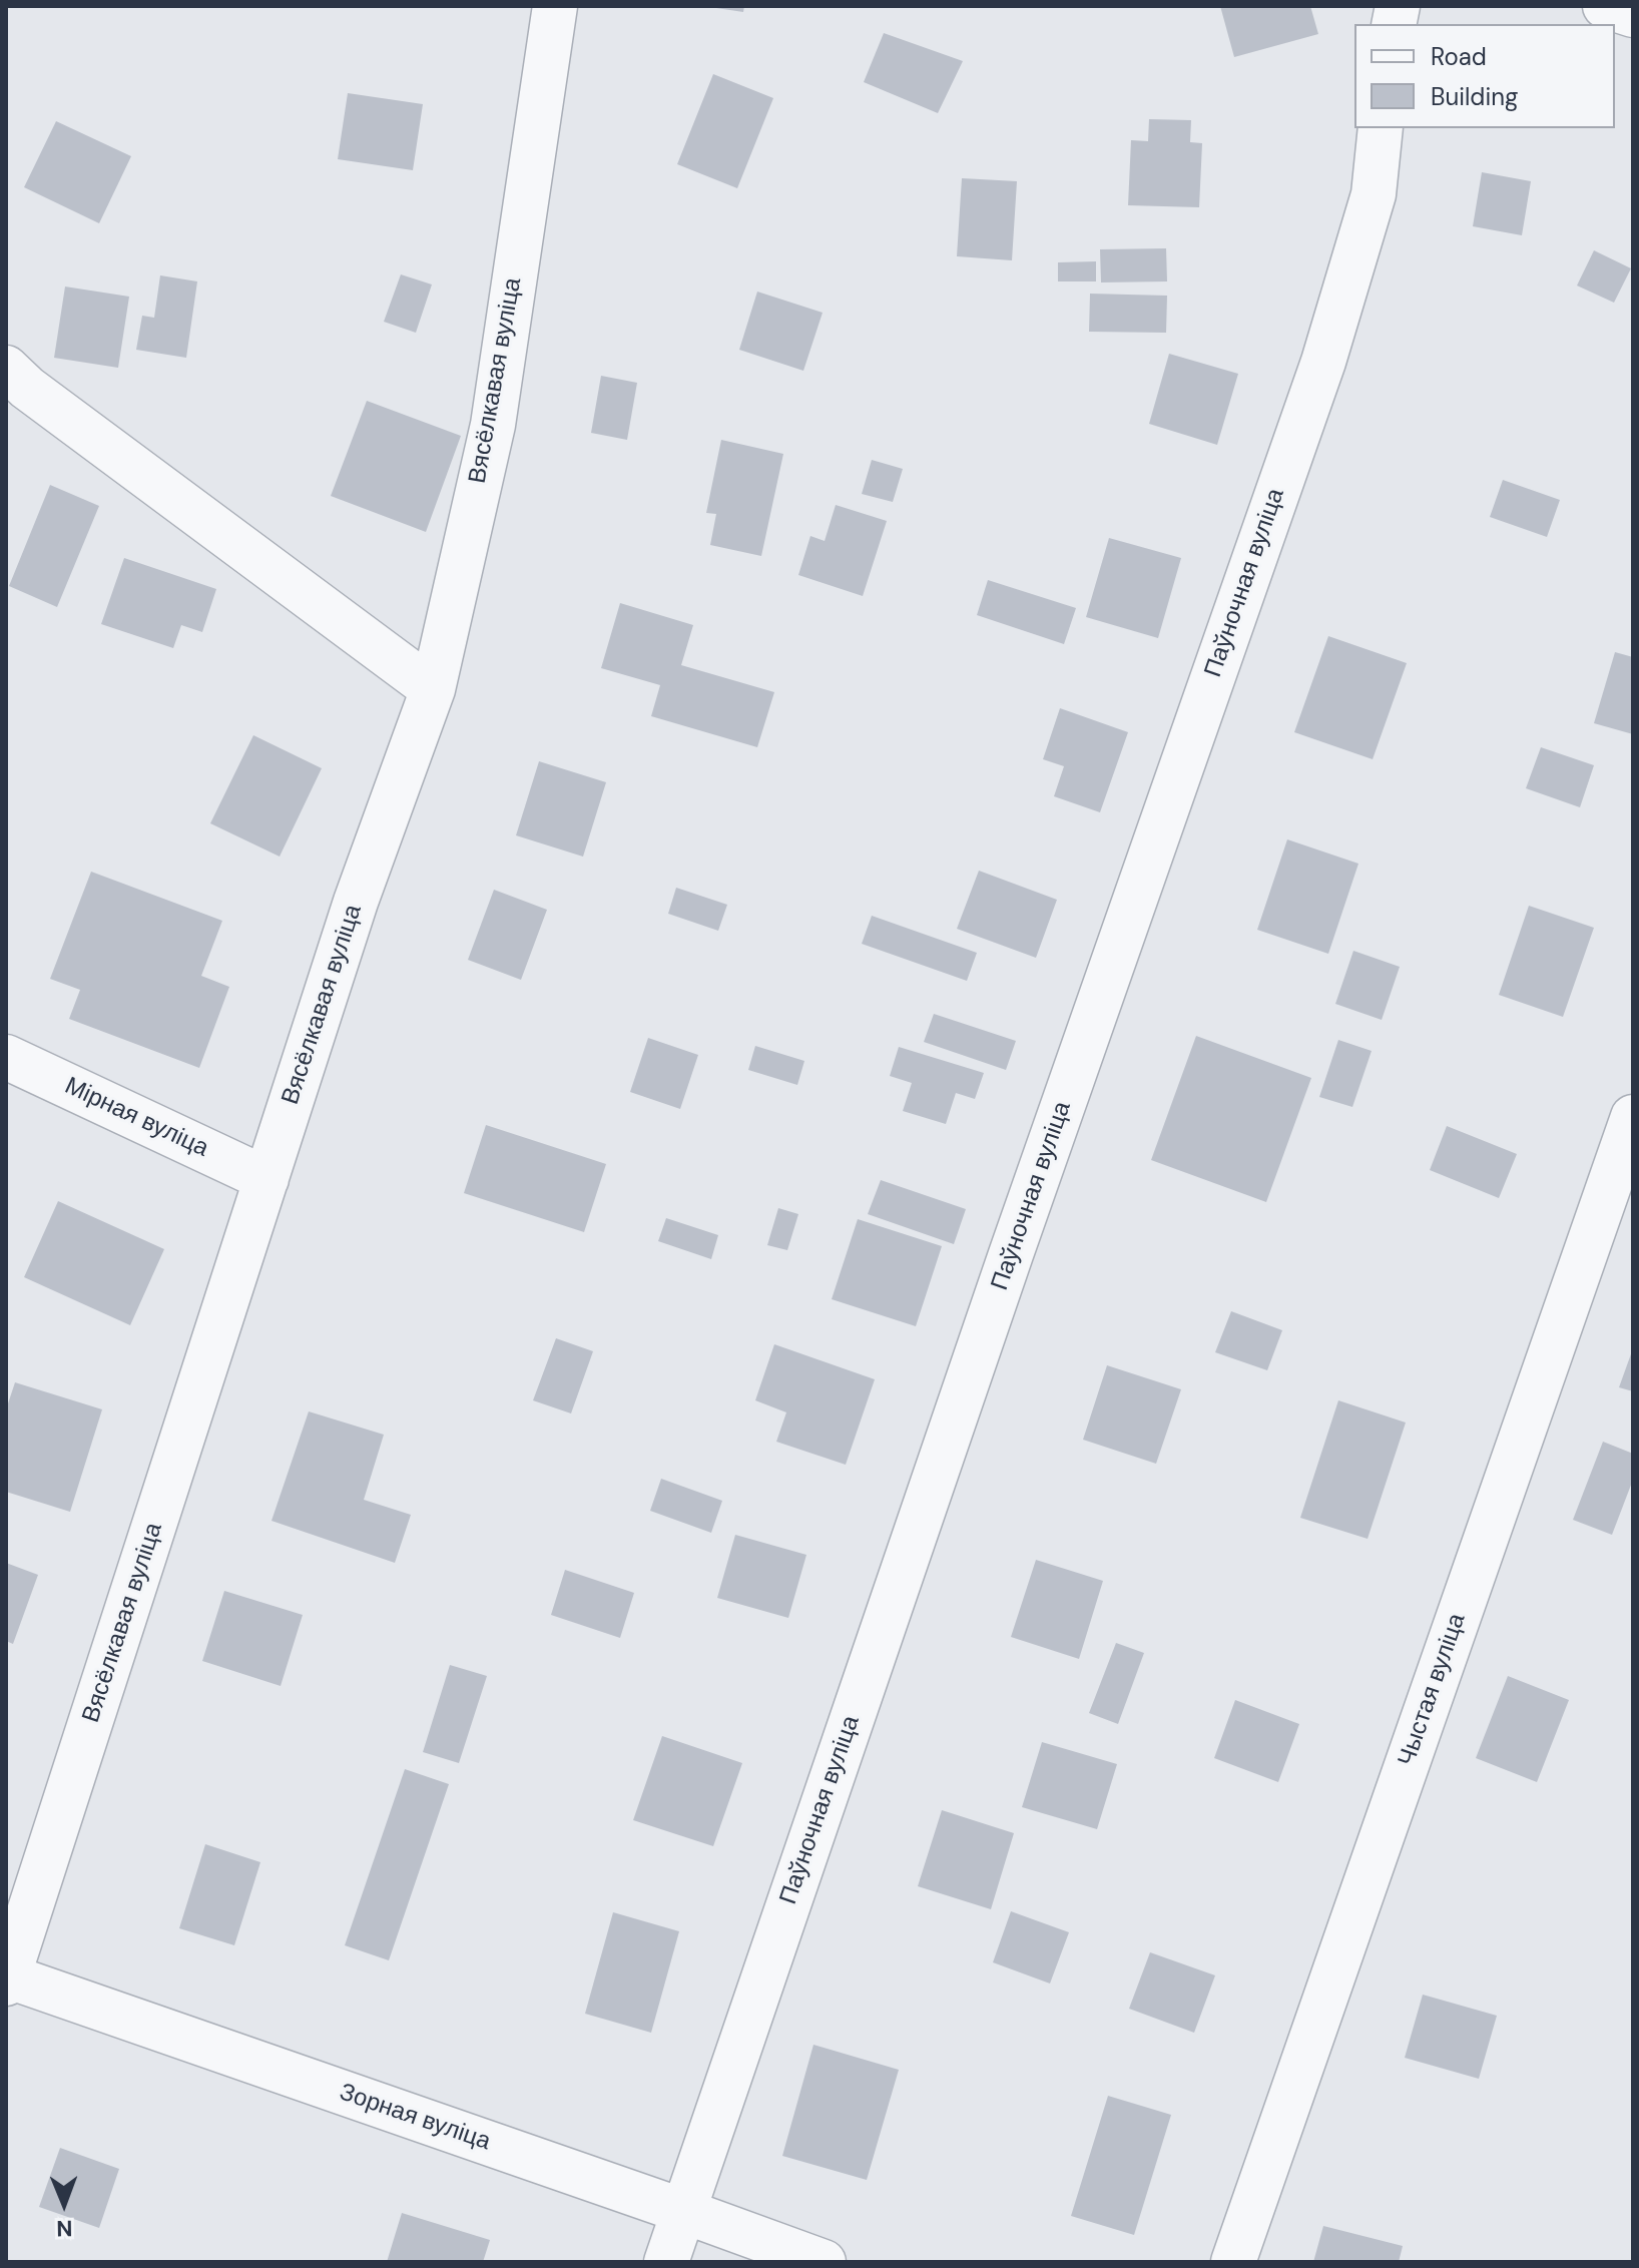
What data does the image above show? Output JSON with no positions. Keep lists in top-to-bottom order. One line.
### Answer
{"streets":{"street":["Вясёлкавая вуліца","Паўночная вуліца","Мірная вуліца","Чыстая вуліца","Зорная вуліца"]},"crossings":[["Вясёлкавая вуліца","Мірная вуліца"],["Вясёлкавая вуліца","Зорная вуліца"],["Паўночная вуліца","Зорная вуліца"]],"legend":["Road","Building"],"north":"bottom"}
